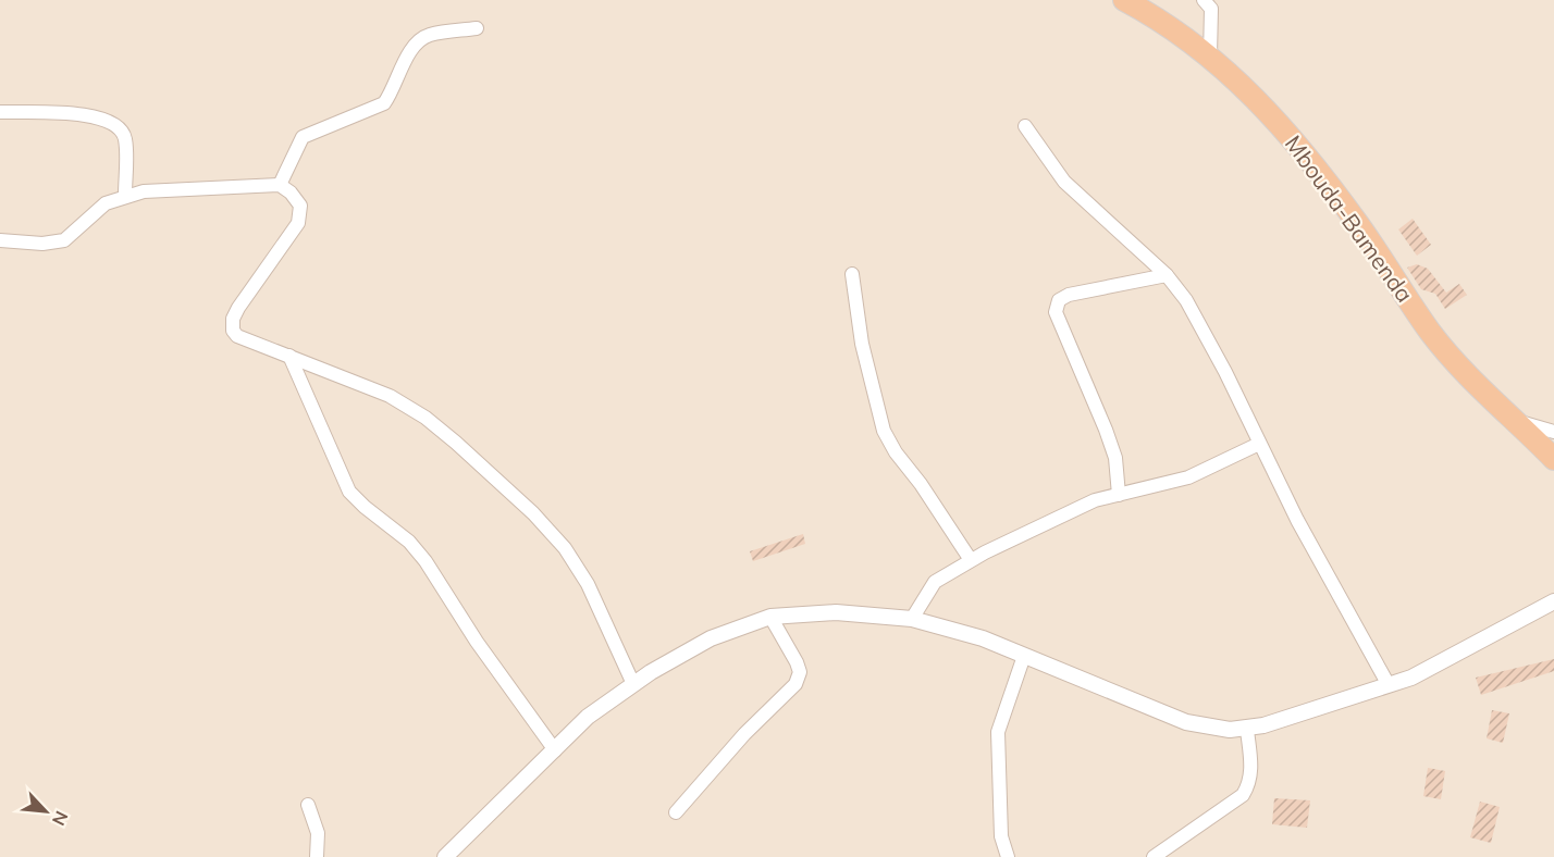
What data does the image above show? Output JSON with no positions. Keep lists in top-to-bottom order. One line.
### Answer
{"streets":{"highway":["Mbouda-Bamenda"]},"north":"bottom right"}
